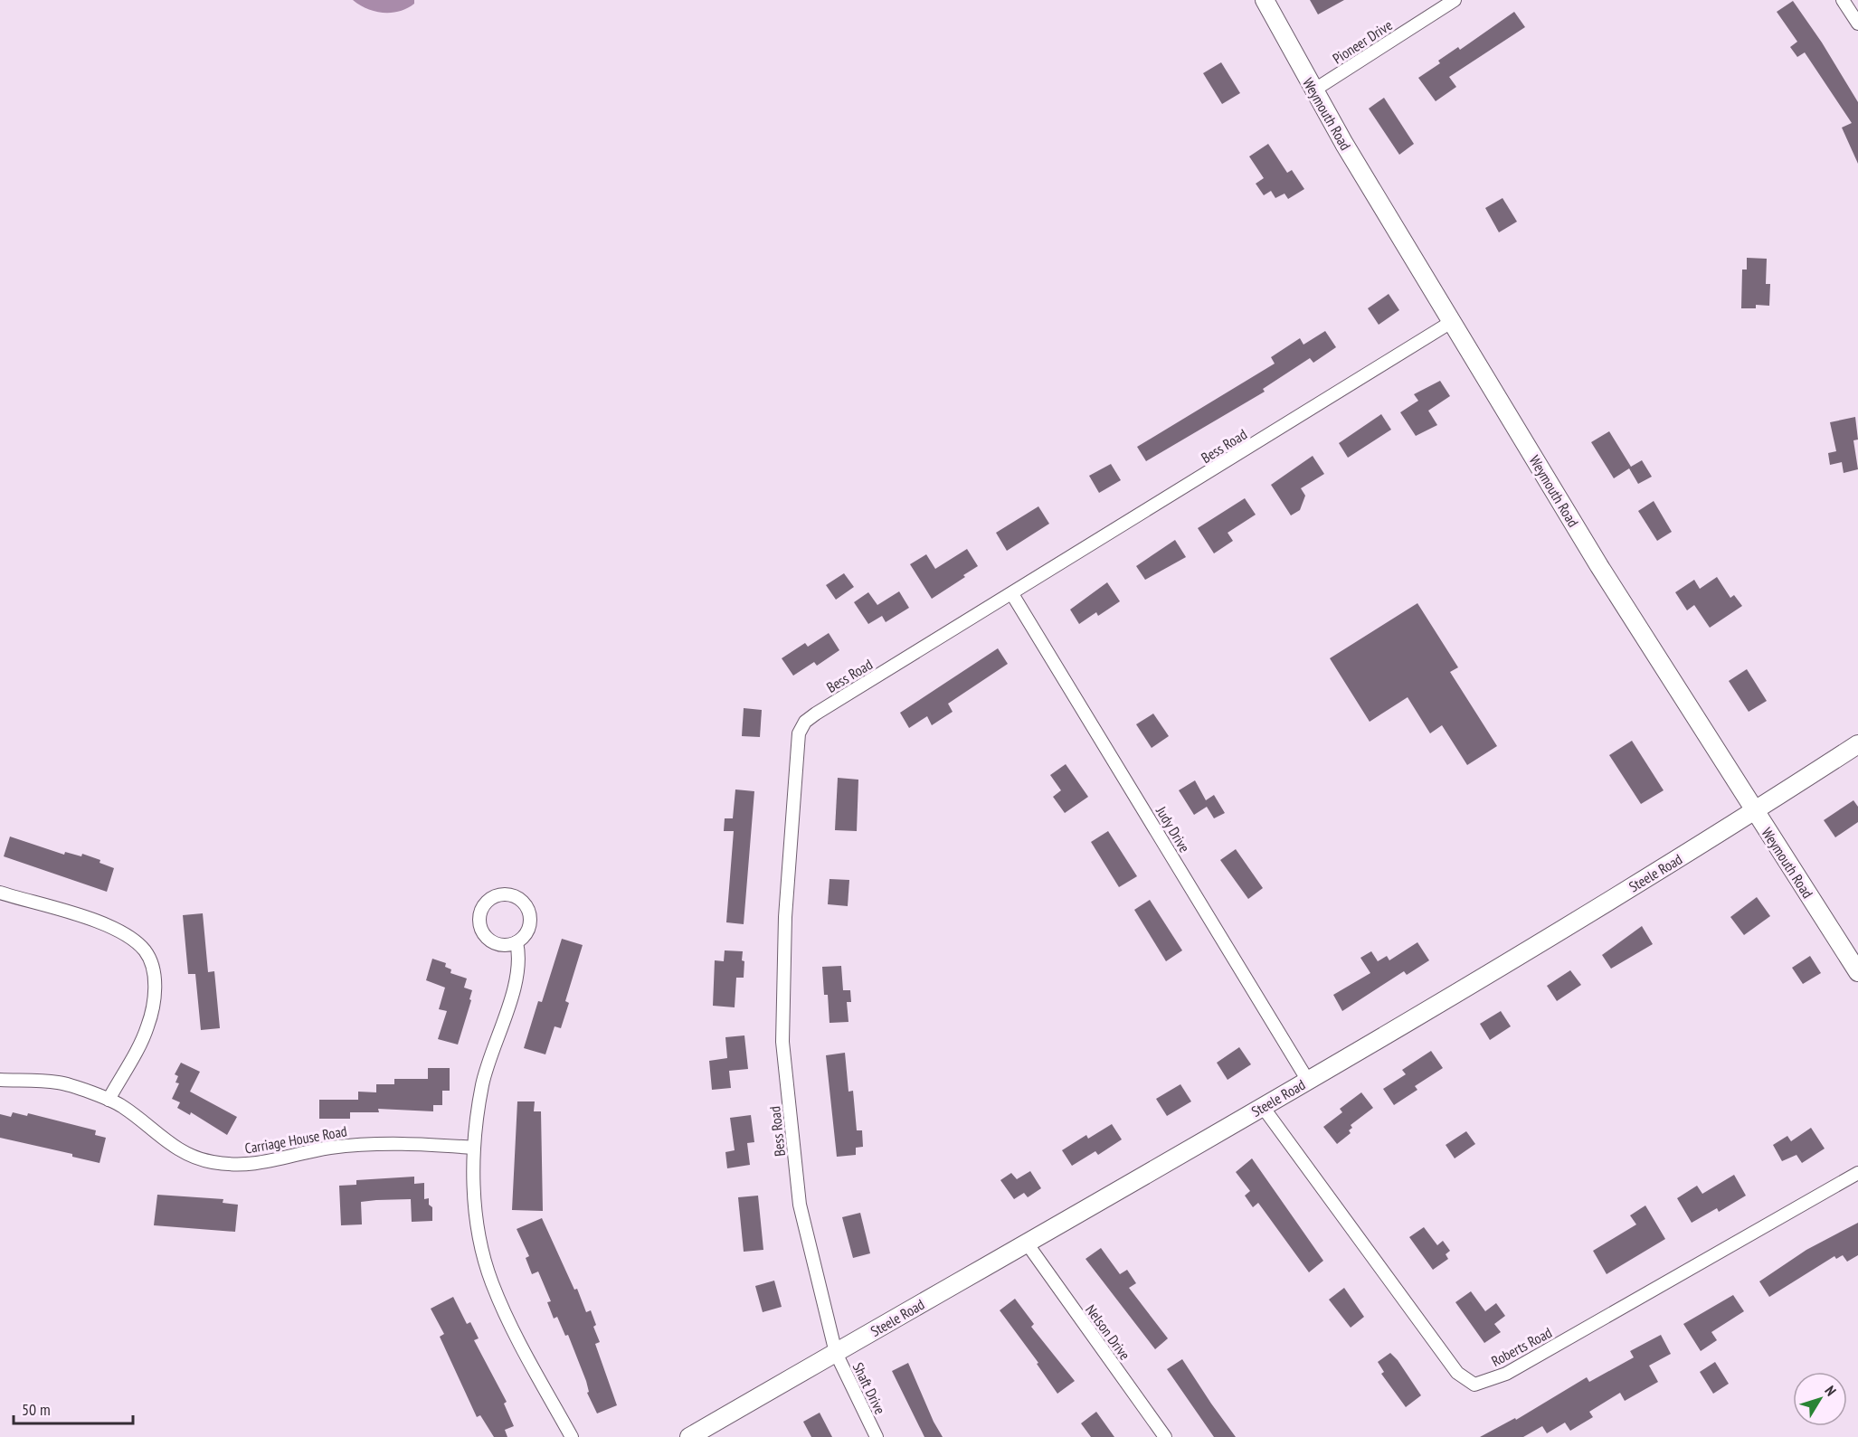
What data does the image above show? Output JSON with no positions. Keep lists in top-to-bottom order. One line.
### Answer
{"streets":{"street":["Pioneer Drive","Weymouth Road","Bess Road","Judy Drive","Steele Road","Carriage House Road","Nelson Drive","Roberts Road","Shaft Drive"]},"crossings":[["Pioneer Drive","Weymouth Road"],["Weymouth Road","Bess Road"],["Weymouth Road","Steele Road"],["Bess Road","Judy Drive"],["Bess Road","Steele Road"],["Bess Road","Shaft Drive"],["Judy Drive","Steele Road"],["Steele Road","Nelson Drive"],["Steele Road","Roberts Road"],["Steele Road","Shaft Drive"]],"scale_bar":"50 m","north":"top right"}
